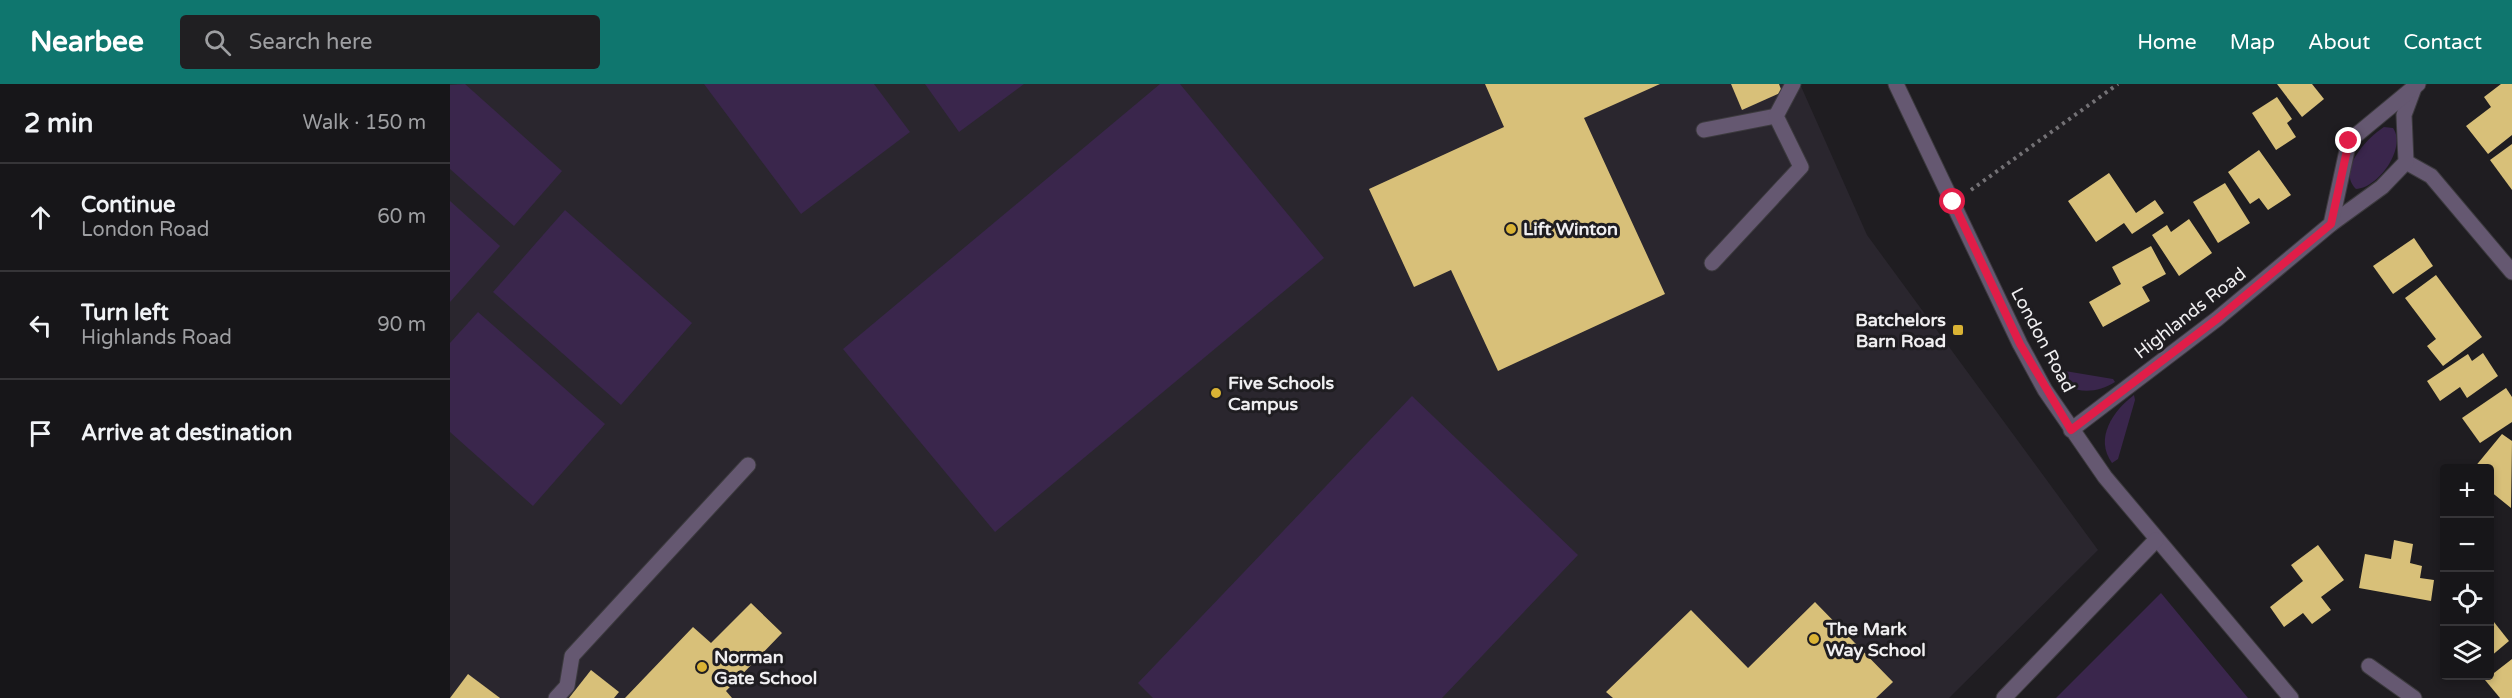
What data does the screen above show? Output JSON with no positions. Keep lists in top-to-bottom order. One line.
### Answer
{"streets":{"street":["Highlands Road","London Road"]},"crossings":[["Highlands Road","London Road"]],"places":{"other":["Lift Winton","Five Schools Campus","The Mark Way School","Norman Gate School"],"transit":["Batchelors Barn Road"]},"page":{"header":"Nearbee","search":"Search here","nav":["Home","Map","About","Contact"],"heading":["2 min","Walk · 150 m"],"list":[["Continue","London Road","60 m"],["Turn left","Highlands Road","90 m"],"Arrive at destination"],"map_buttons":["+","−"]}}
